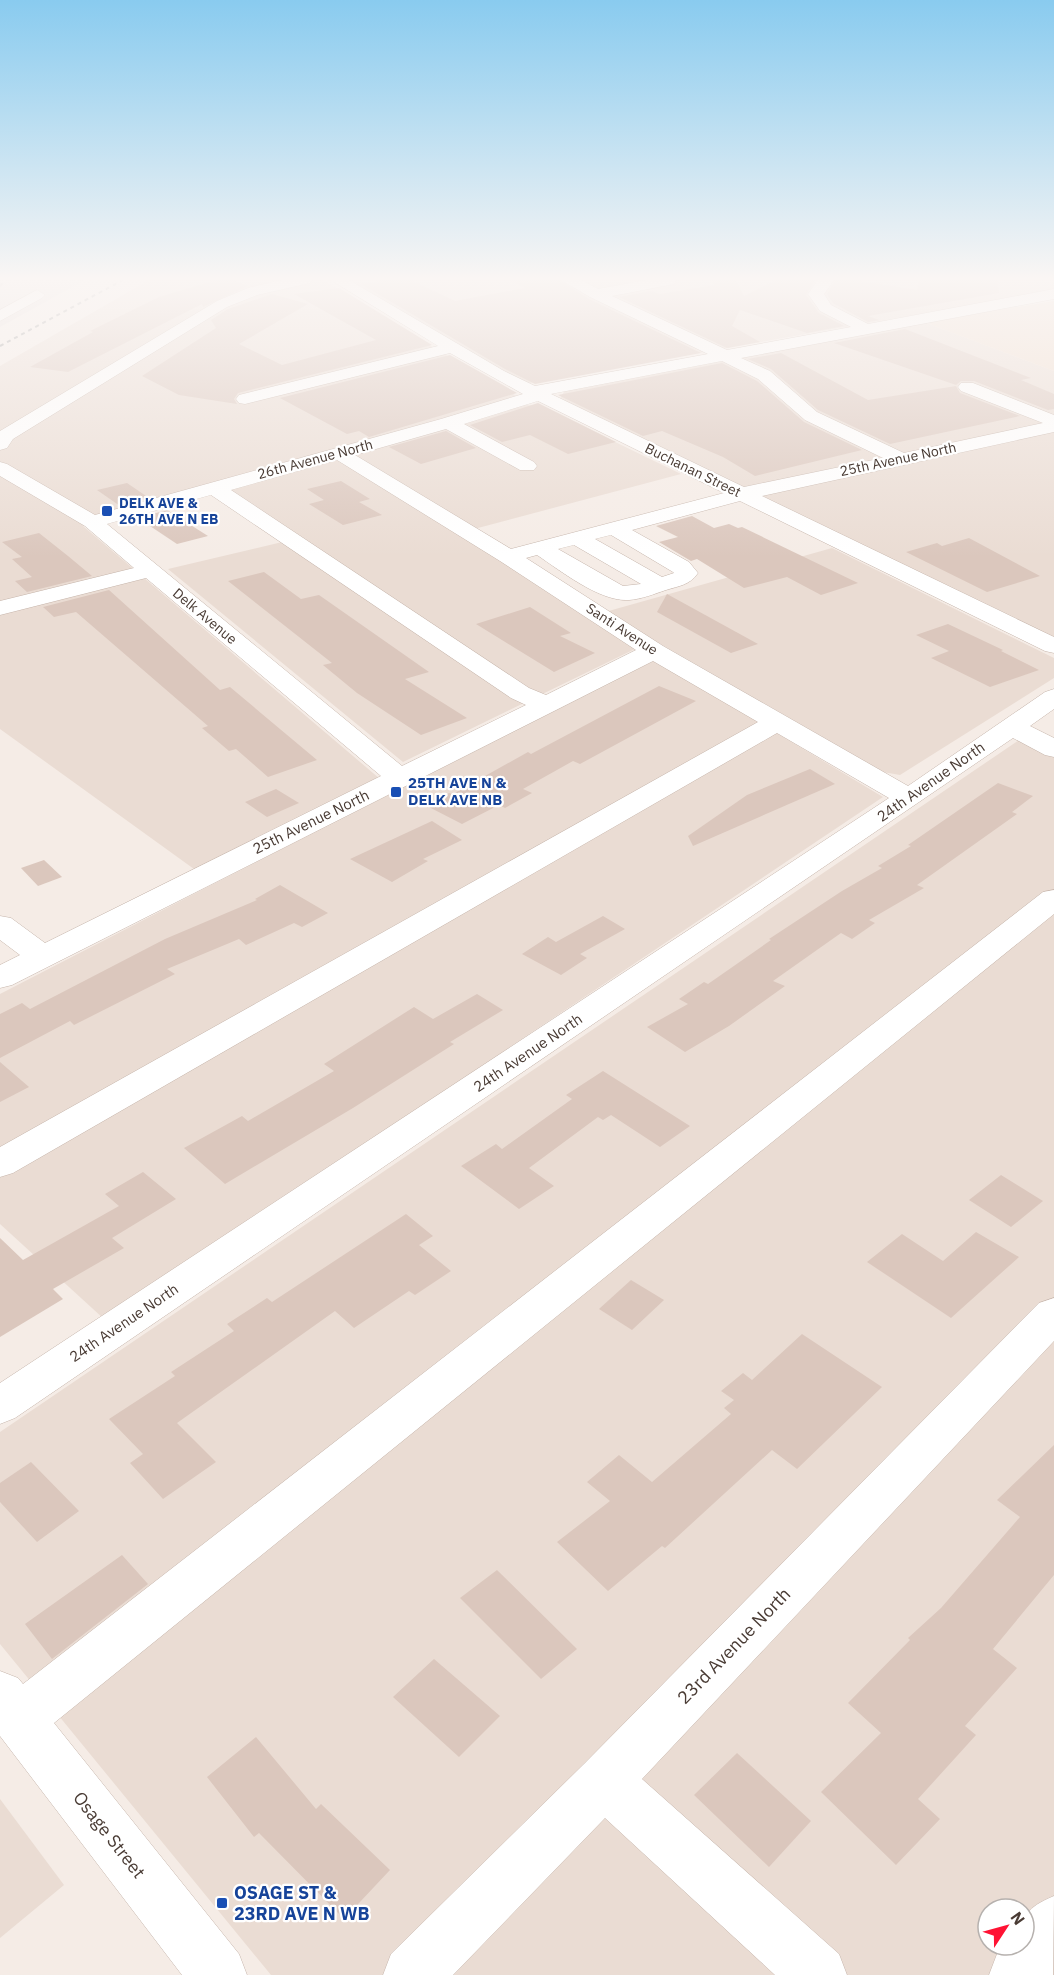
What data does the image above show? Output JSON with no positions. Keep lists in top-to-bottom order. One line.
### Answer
{"streets":{"street":["26th Avenue North","25th Avenue North","Buchanan Street","Delk Avenue","Santi Avenue","24th Avenue North","23rd Avenue North","Osage Street"]},"crossings":[["26th Avenue North","Buchanan Street"],["26th Avenue North","Delk Avenue"],["26th Avenue North","Santi Avenue"],["25th Avenue North","Buchanan Street"],["25th Avenue North","Delk Avenue"],["25th Avenue North","Santi Avenue"],["Santi Avenue","24th Avenue North"]],"places":{"transit":["DELK AVE & 26TH AVE N EB","25TH AVE N & DELK AVE NB","OSAGE ST & 23RD AVE N WB"]},"north":"top right"}
